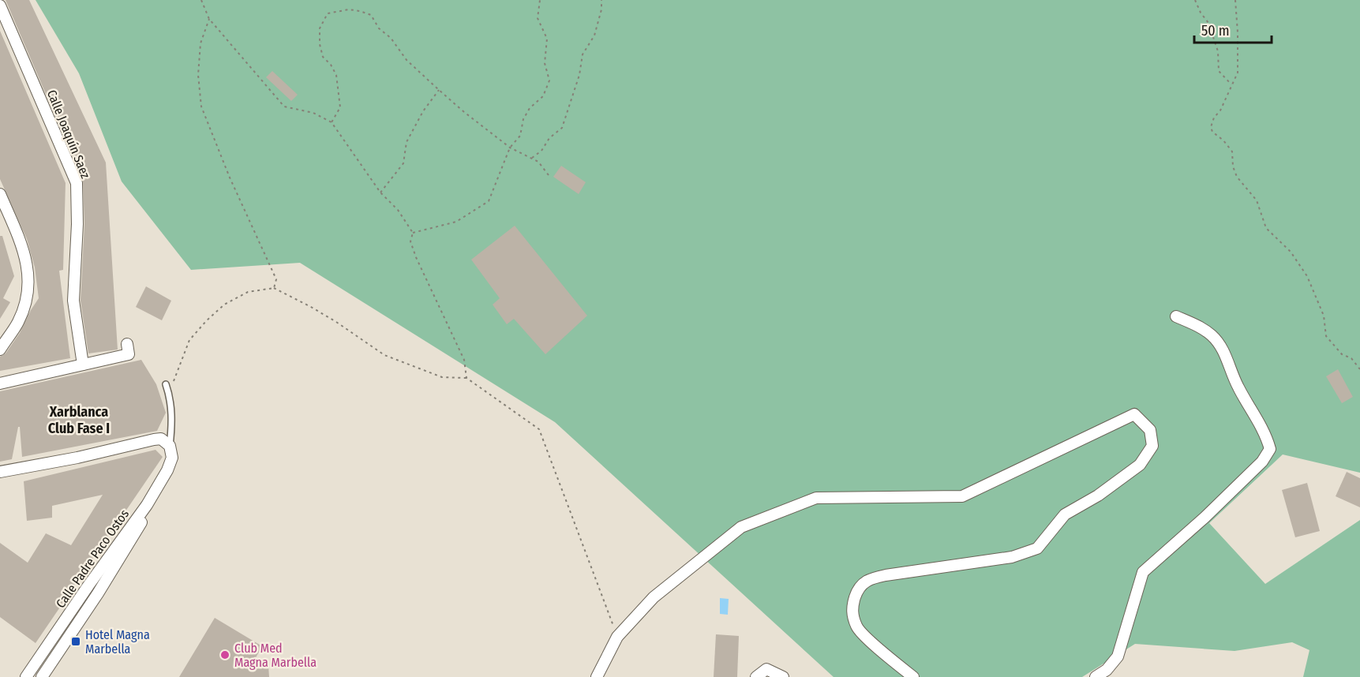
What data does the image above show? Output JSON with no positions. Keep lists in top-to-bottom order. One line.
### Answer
{"streets":{"street":["Calle Joaquín Saez","Calle Padre Paco Ostos"]},"districts":["Xarblanca Club Fase I"],"places":{"transit":["Hotel Magna Marbella"],"other":["Club Med Magna Marbella"]},"scale_bar":"50 m"}
